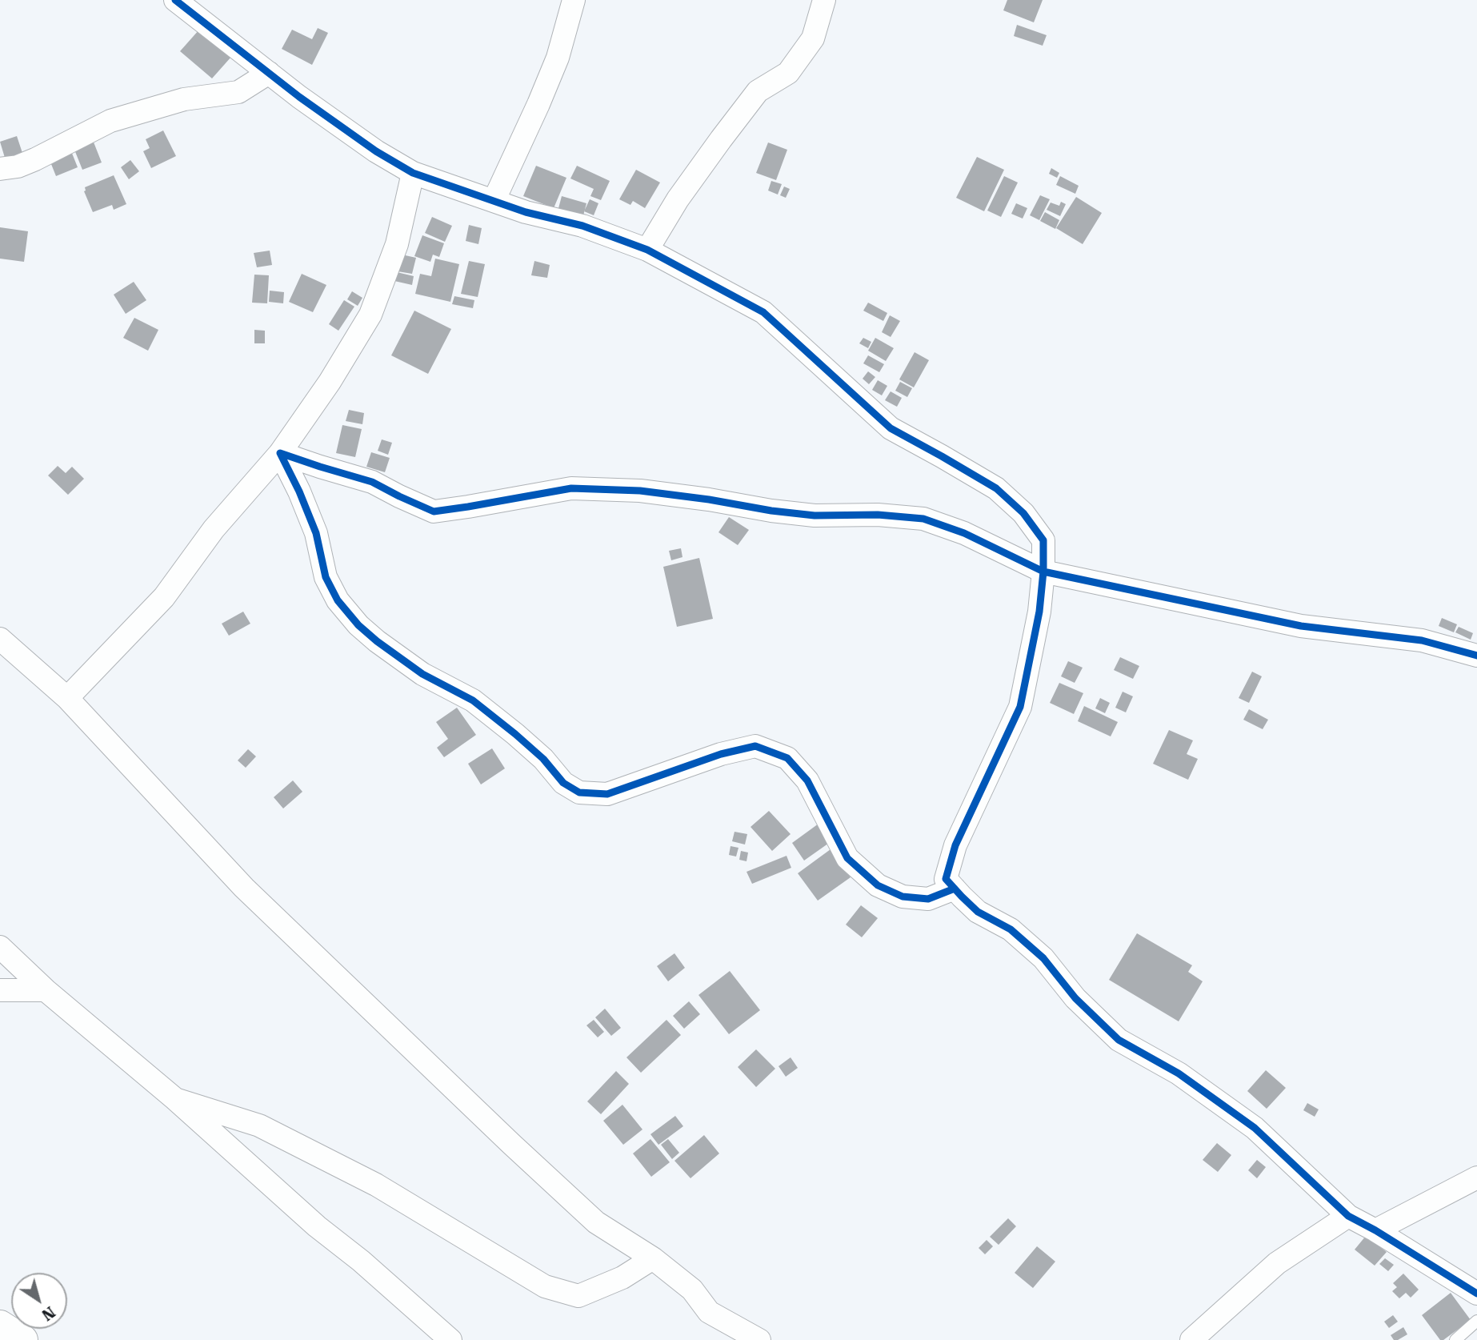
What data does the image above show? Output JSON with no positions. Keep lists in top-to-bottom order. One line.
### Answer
{"north":"bottom right"}
